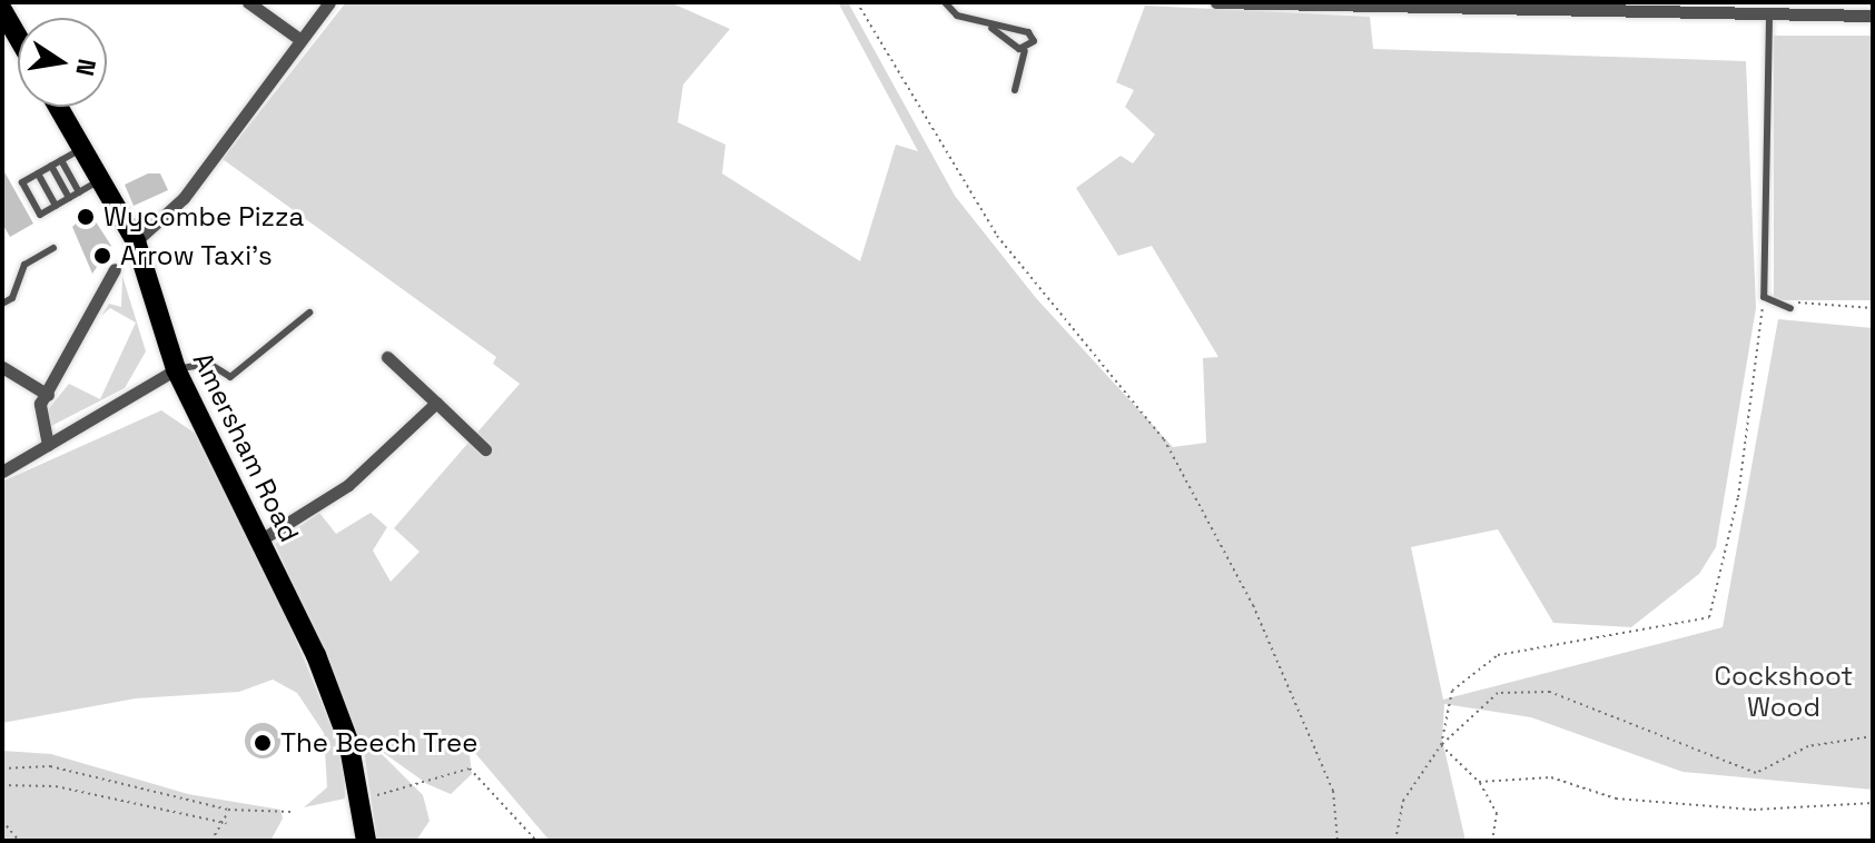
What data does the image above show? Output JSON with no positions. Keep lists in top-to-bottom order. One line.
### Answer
{"streets":{"main road":["Amersham Road"]},"parks":["Cockshoot Wood"],"places":["Wycombe Pizza","Arrow Taxi's","The Beech Tree"],"north":"right"}
